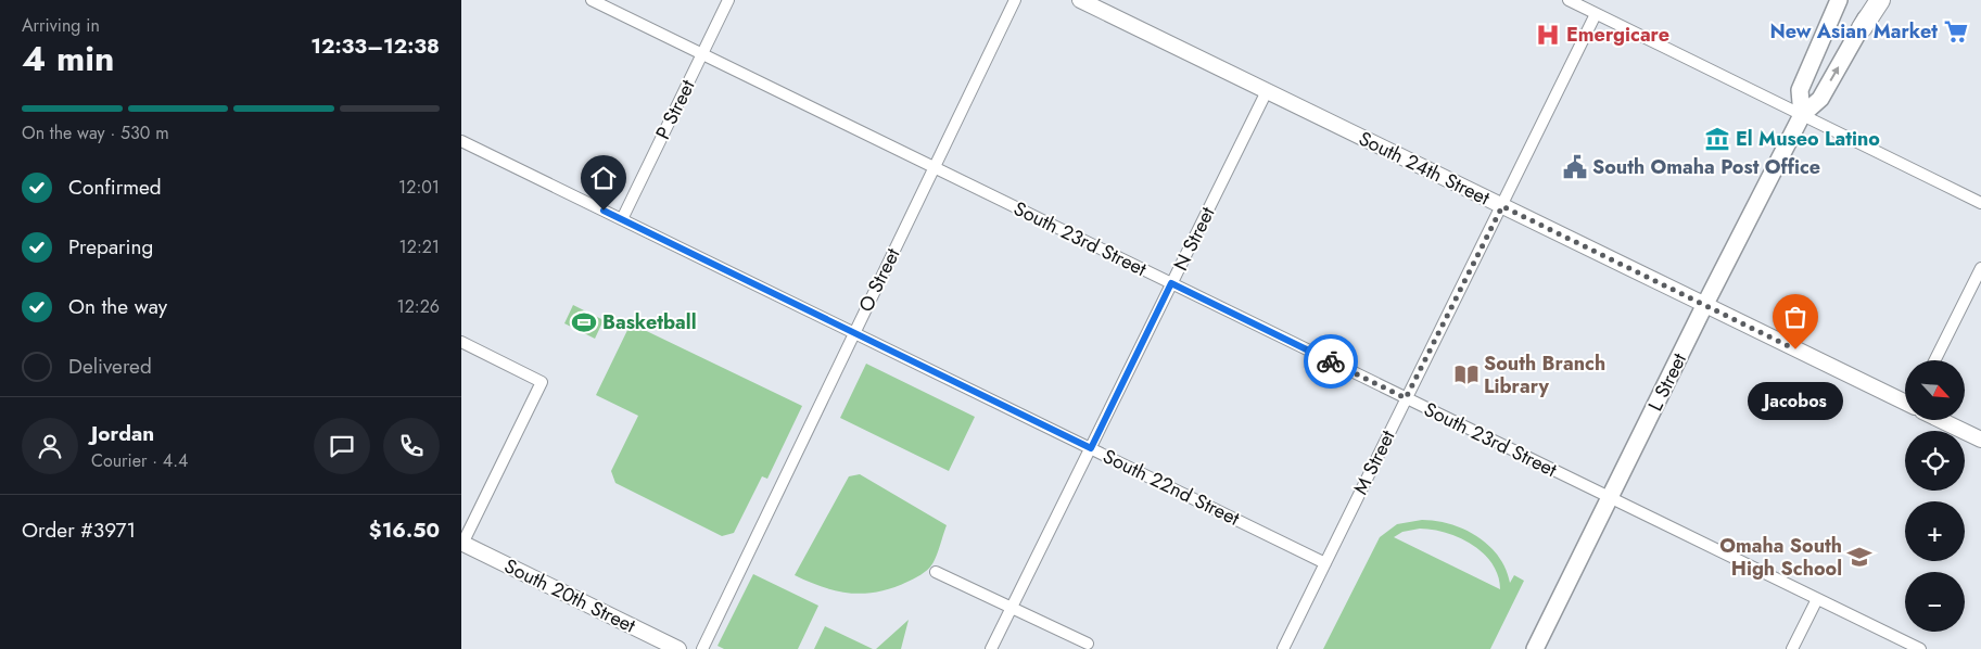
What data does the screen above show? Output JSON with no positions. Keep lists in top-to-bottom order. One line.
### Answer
{"streets":{"main road":["South 24th Street","L Street","South 20th Street"],"street":["P Street","South 23rd Street","N Street","O Street","M Street","South 22nd Street"]},"crossings":[["P Street","South 23rd Street"],["P Street","South 22nd Street"],["South 24th Street","N Street"],["South 24th Street","L Street"],["South 24th Street","M Street"],["South 23rd Street","N Street"],["South 23rd Street","O Street"],["South 23rd Street","L Street"],["South 23rd Street","M Street"],["N Street","South 22nd Street"],["O Street","South 22nd Street"],["M Street","South 22nd Street"]],"places":{"supermarket":["New Asian Market"],"hospital":["Emergicare"],"museum":["El Museo Latino"],"public building":["South Omaha Post Office"],"sports":["Basketball"],"other":["Jacobos"],"library":["South Branch Library"],"school or university":["Omaha South High School"]},"north":"bottom right","page":{"heading":["4 min","Arriving in","12:33–12:38"],"panel":["Jordan","Courier · 4.4","Order #3971","$16.50"],"bar":"On the way · 530 m","list":[["Confirmed","12:01"],["Preparing","12:21"],["On the way","12:26"],"Delivered"],"map_buttons":["+","−"],"bubble":"Jacobos"}}
